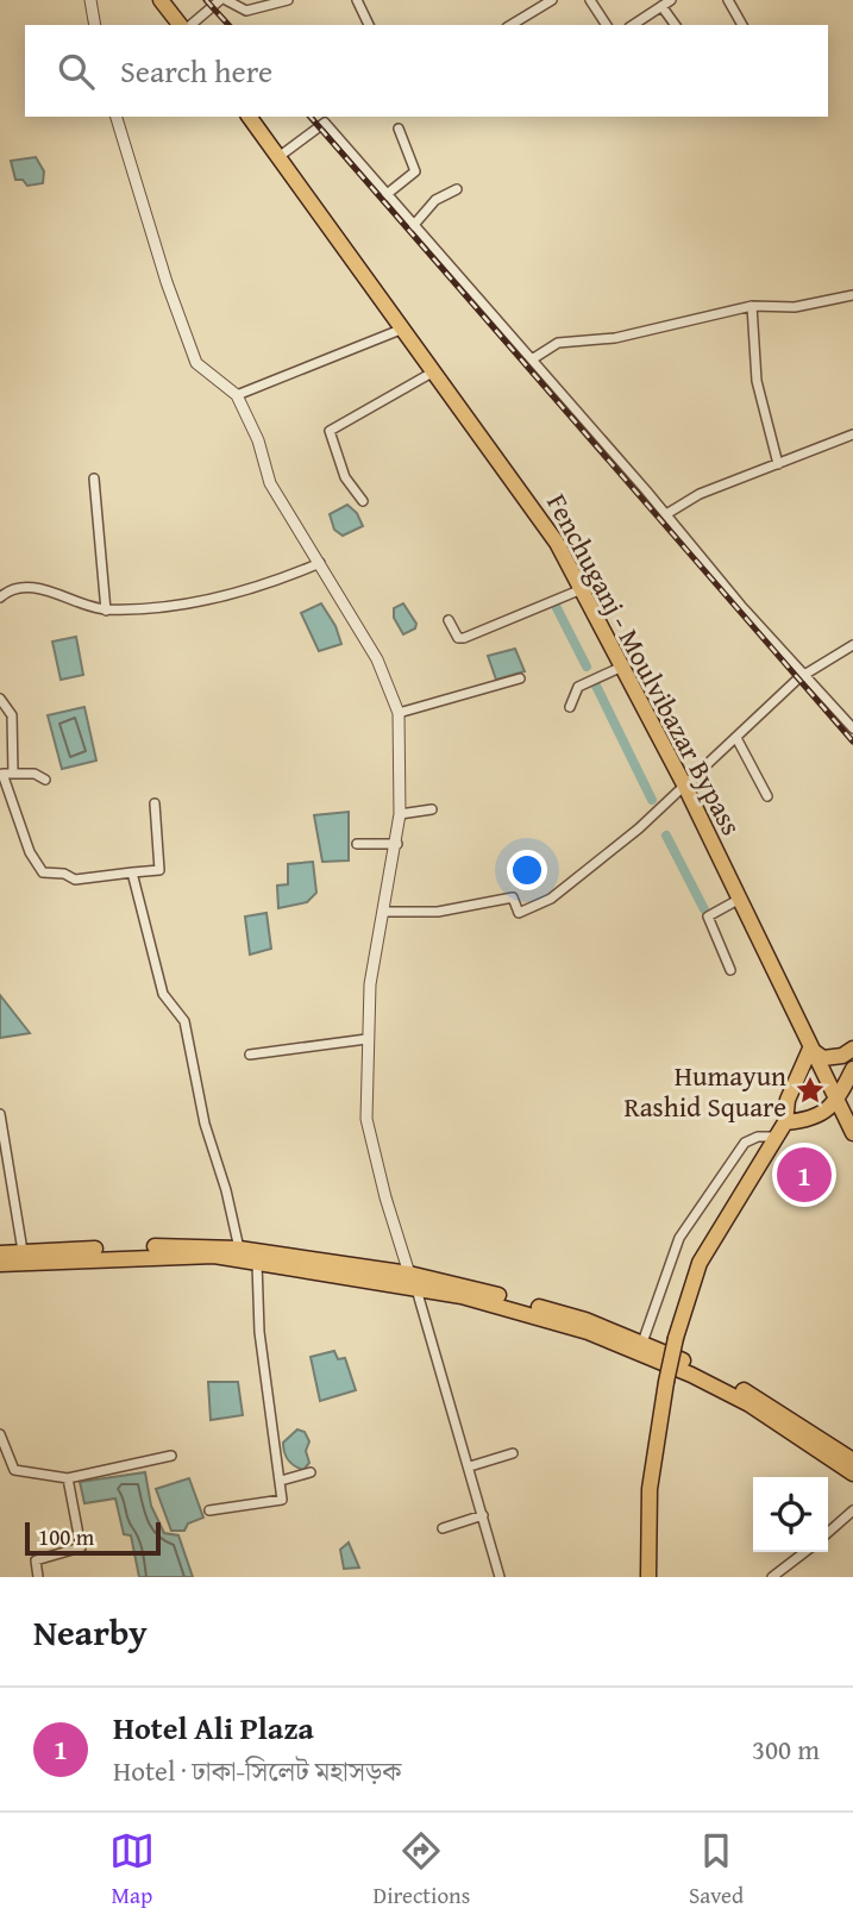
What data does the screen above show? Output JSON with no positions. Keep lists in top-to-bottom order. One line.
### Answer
{"streets":{"main road":["Fenchuganj - Moulvibazar Bypass"]},"places":{"place":["Humayun Rashid Square"]},"scale_bar":"100 m","page":{"search":"Search here","pins":"1","scale":"100 m","heading":"Nearby","list":[{"mark":"1","name":"Hotel Ali Plaza","note":"Hotel · ঢাকা-সিলেট মহাসড়ক","value":"300 m"}],"nav":["Map","Directions","Saved"]}}
